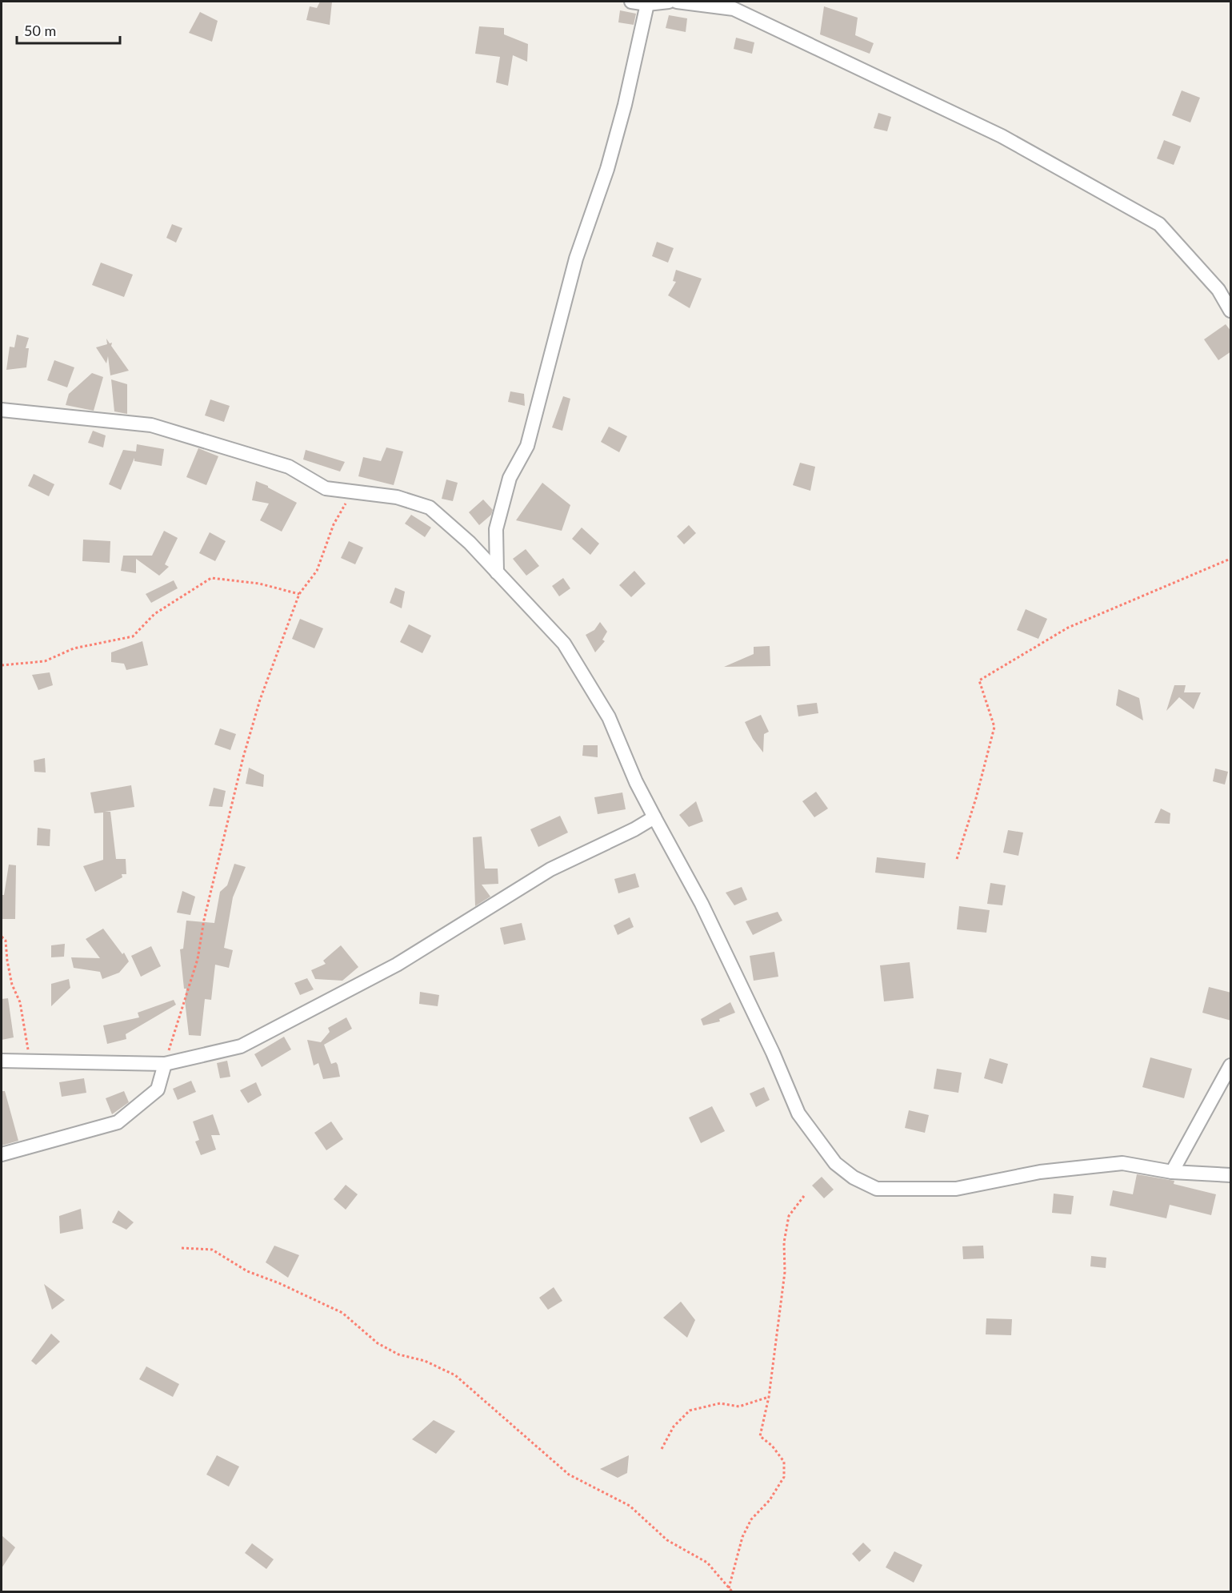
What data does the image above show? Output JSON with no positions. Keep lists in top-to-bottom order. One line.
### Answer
{"scale_bar":"50 m"}
